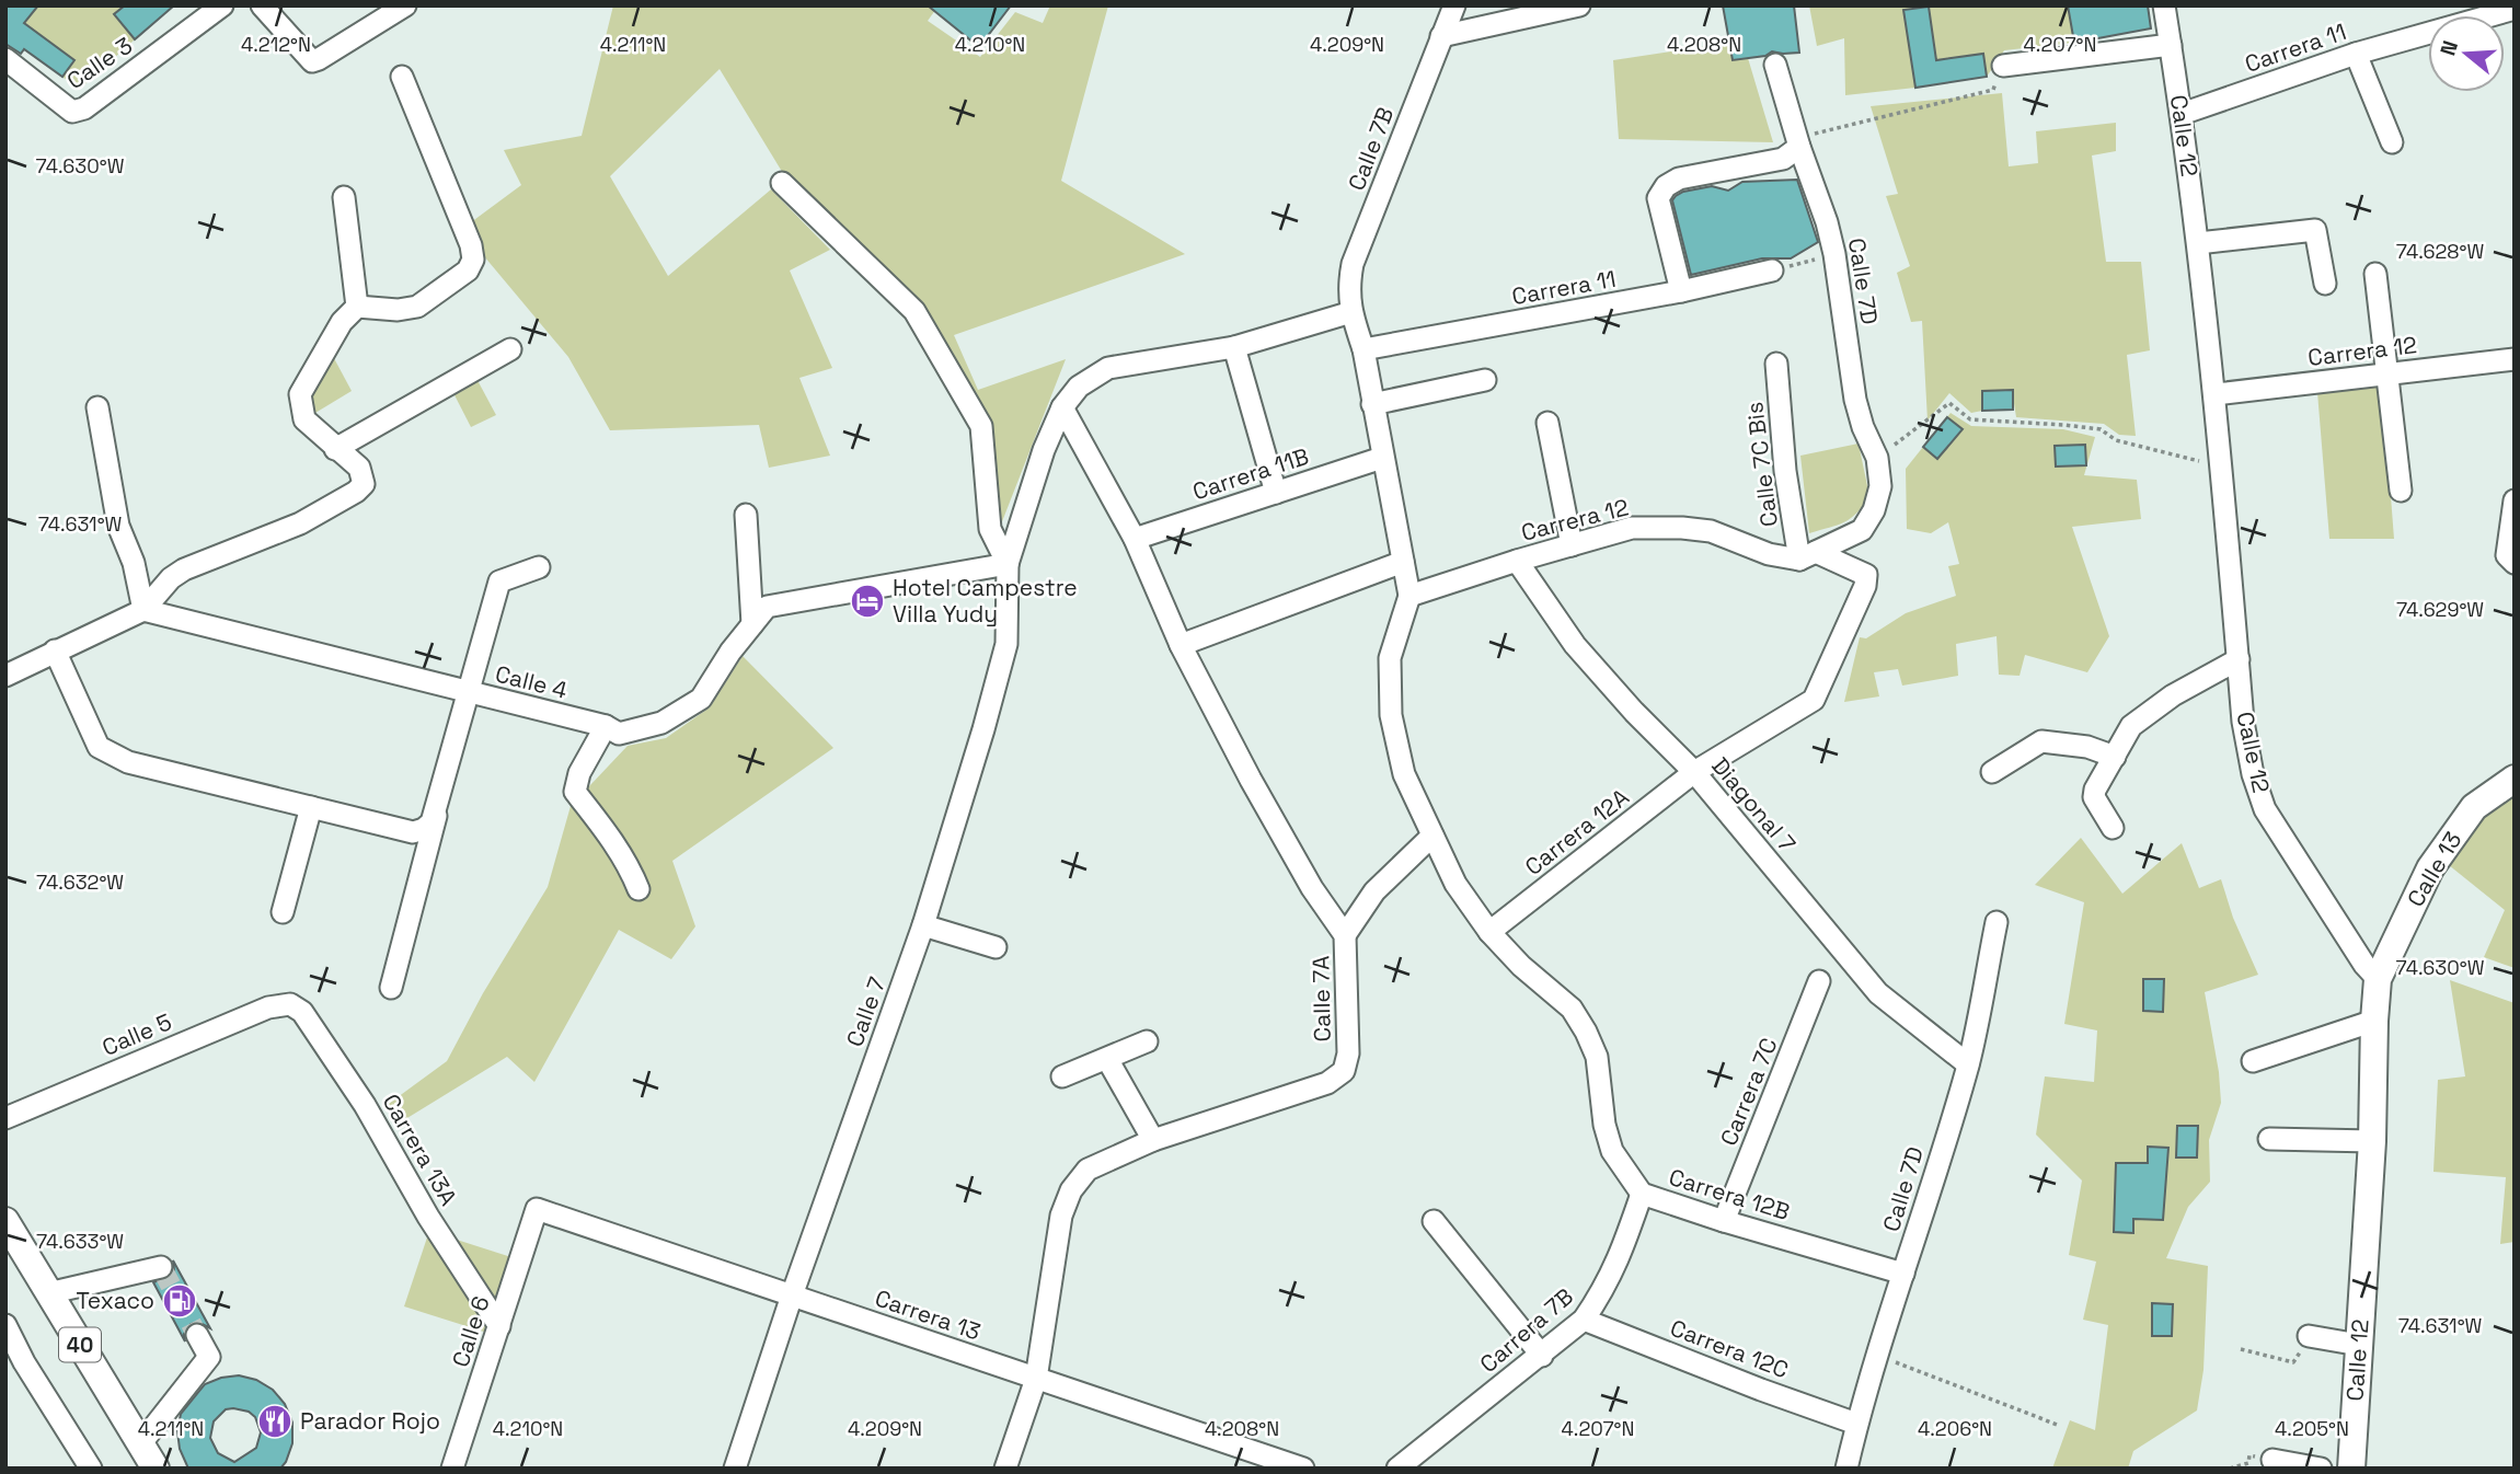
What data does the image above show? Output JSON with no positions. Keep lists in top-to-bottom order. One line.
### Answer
{"streets":{"main road":["Calle 12","Calle 13","40"],"street":["Carrera 11","Calle 3","Calle 7B","Calle 7D","Carrera 12","Calle 7C Bis","Carrera 11B","Calle 4","Diagonal 7","Carrera 12A","Calle 7A","Calle 7","Calle 5","Carrera 7C","Carrera 13A","Carrera 12B","Carrera 13","Carrera 7B","Calle 6","Carrera 12C"]},"crossings":[["Carrera 11","Calle 12"],["Carrera 11","Calle 7B"],["Calle 12","Carrera 12"],["Calle 12","Calle 13"],["Calle 7B","Carrera 12"],["Calle 7B","Carrera 11B"],["Calle 7B","Carrera 12B"],["Calle 7D","Carrera 12"],["Calle 7D","Calle 7C Bis"],["Calle 7D","Diagonal 7"],["Calle 7D","Carrera 12B"],["Calle 7D","Carrera 12C"],["Carrera 12","Calle 7C Bis"],["Carrera 12","Diagonal 7"],["Carrera 12","Carrera 12A"],["Carrera 12","Carrera 12B"],["Carrera 11B","Calle 7A"],["Calle 4","Calle 7"],["Diagonal 7","Carrera 12A"],["Carrera 12A","Carrera 12B"],["Calle 7A","Carrera 13"],["Calle 7","Carrera 13"],["Calle 5","Carrera 13A"],["Carrera 7C","Carrera 12B"],["Carrera 13A","Calle 6"],["Carrera 12B","Carrera 7B"],["Carrera 13","Calle 6"],["Carrera 7B","Carrera 12C"]],"places":{"hotel":["Hotel Campestre Villa Yudy"],"fuel station":["Texaco"],"restaurant":["Parador Rojo"]},"north":"left","coordinates":["4.212°N","4.211°N","4.210°N","4.209°N","4.208°N","4.207°N","74.630°W","74.628°W","74.631°W","74.629°W","74.632°W","74.633°W","4.206°N","4.205°N"]}
